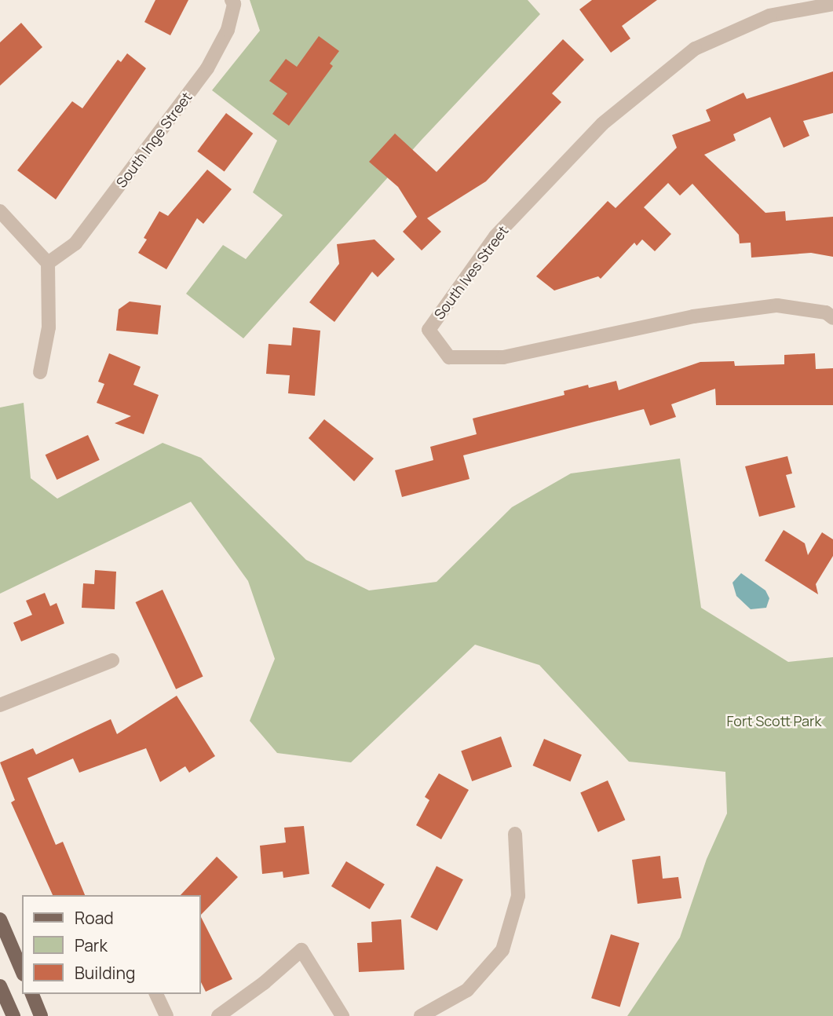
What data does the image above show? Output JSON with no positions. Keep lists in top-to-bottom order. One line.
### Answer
{"streets":{"street":["South Inge Street","South Ives Street"]},"parks":["Fort Scott Park"],"legend":["Road","Park","Building"]}
